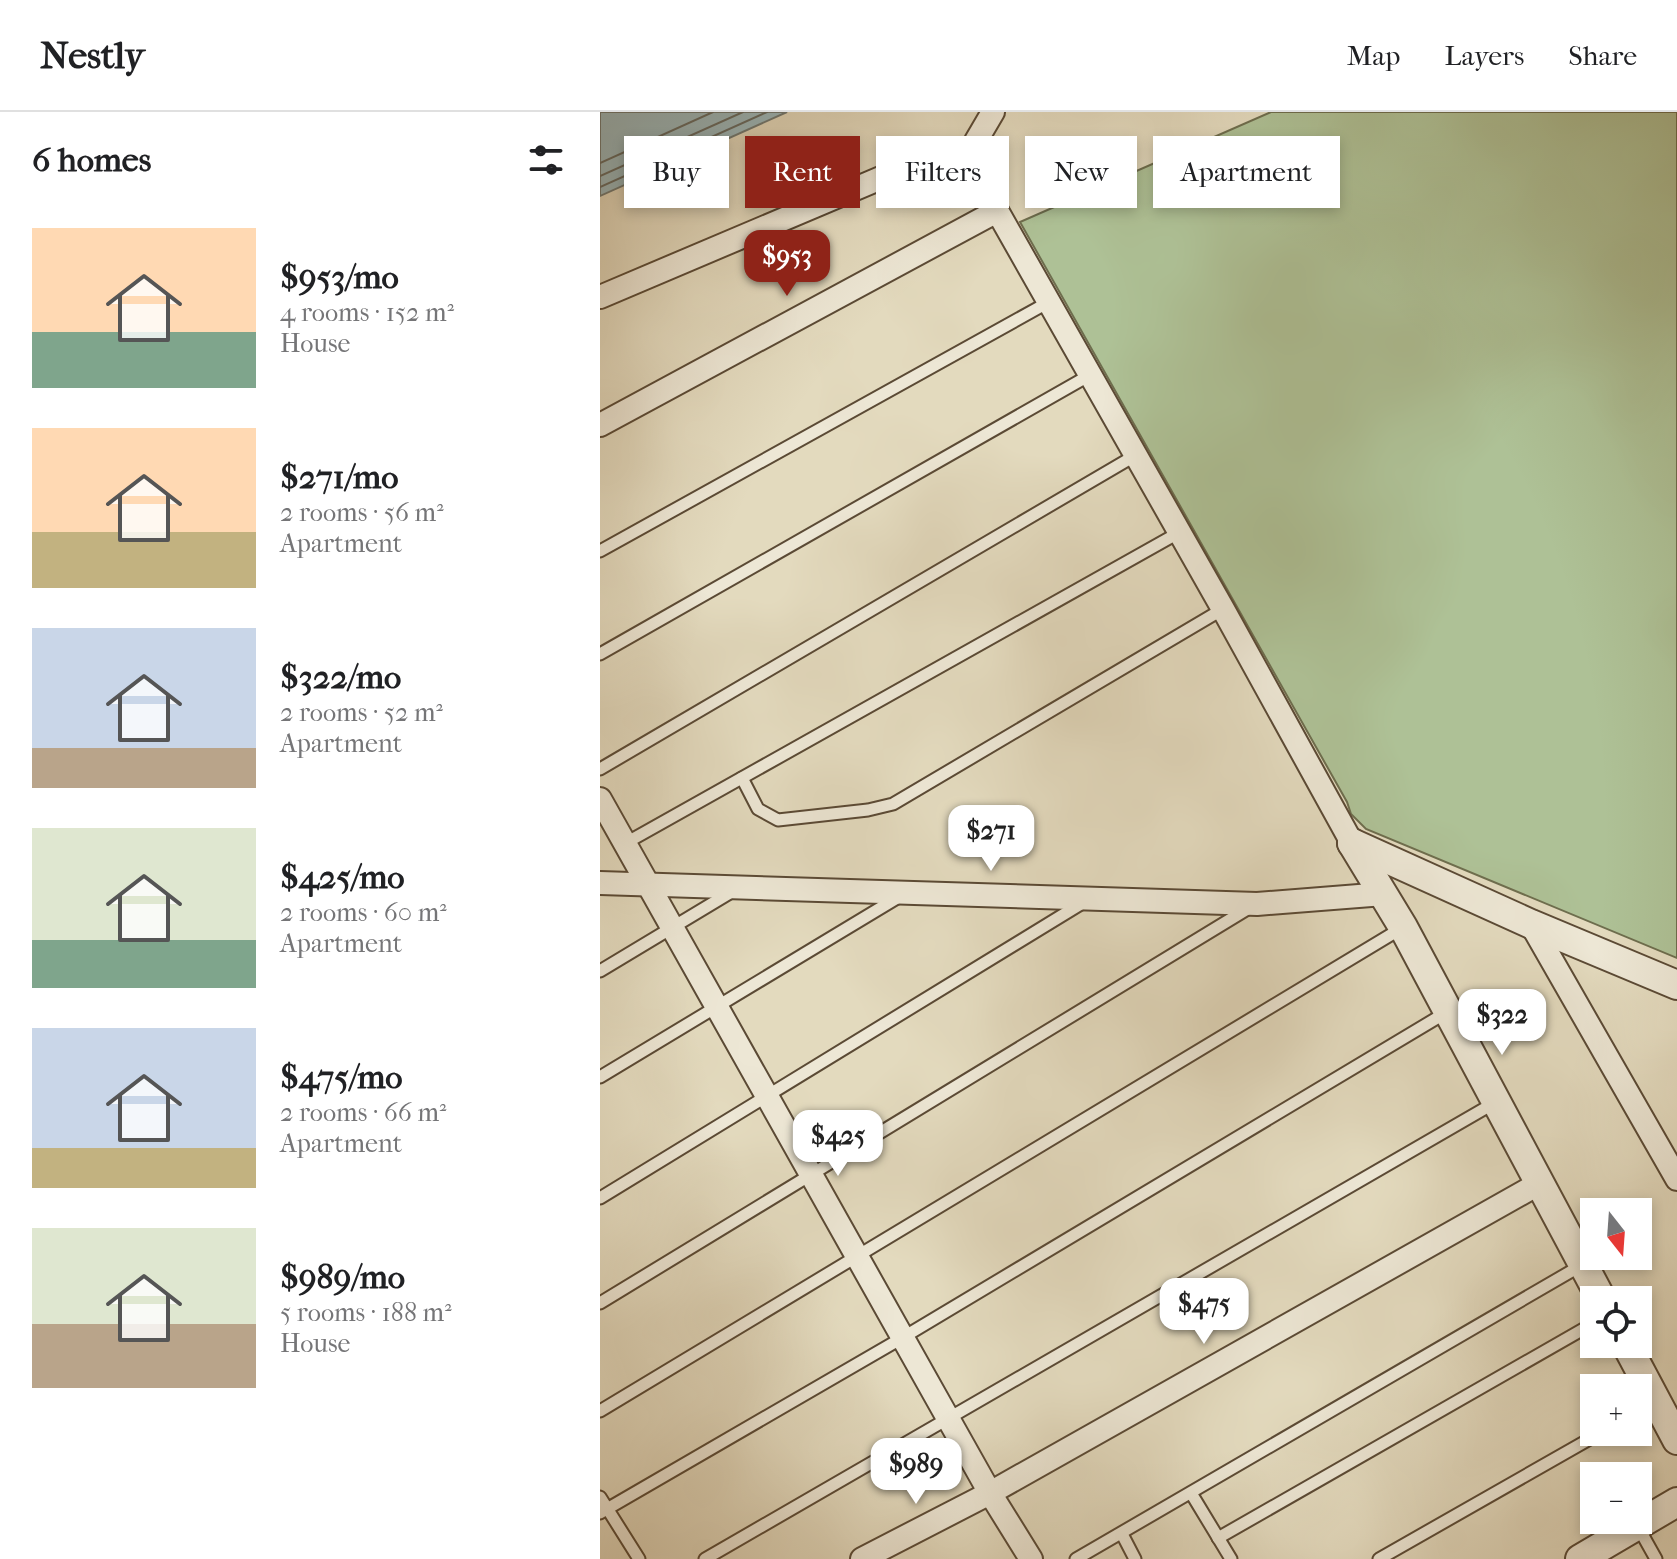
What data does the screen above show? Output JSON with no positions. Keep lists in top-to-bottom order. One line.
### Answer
{"north":"bottom","page":{"header":"Nestly","nav":["Map","Layers","Share"],"heading":"6 homes","chip":["Buy","Rent","Filters","New","Apartment"],"list":[{"name":"$953/mo","note":"4 rooms · 152 m² · House"},{"name":"$271/mo","note":"2 rooms · 56 m² · Apartment"},{"name":"$322/mo","note":"2 rooms · 52 m² · Apartment"},{"name":"$425/mo","note":"2 rooms · 60 m² · Apartment"},{"name":"$475/mo","note":"2 rooms · 66 m² · Apartment"},{"name":"$989/mo","note":"5 rooms · 188 m² · House"}],"price":["$953","$271","$322","$425","$475","$989"],"map_buttons":["+","−"]}}
